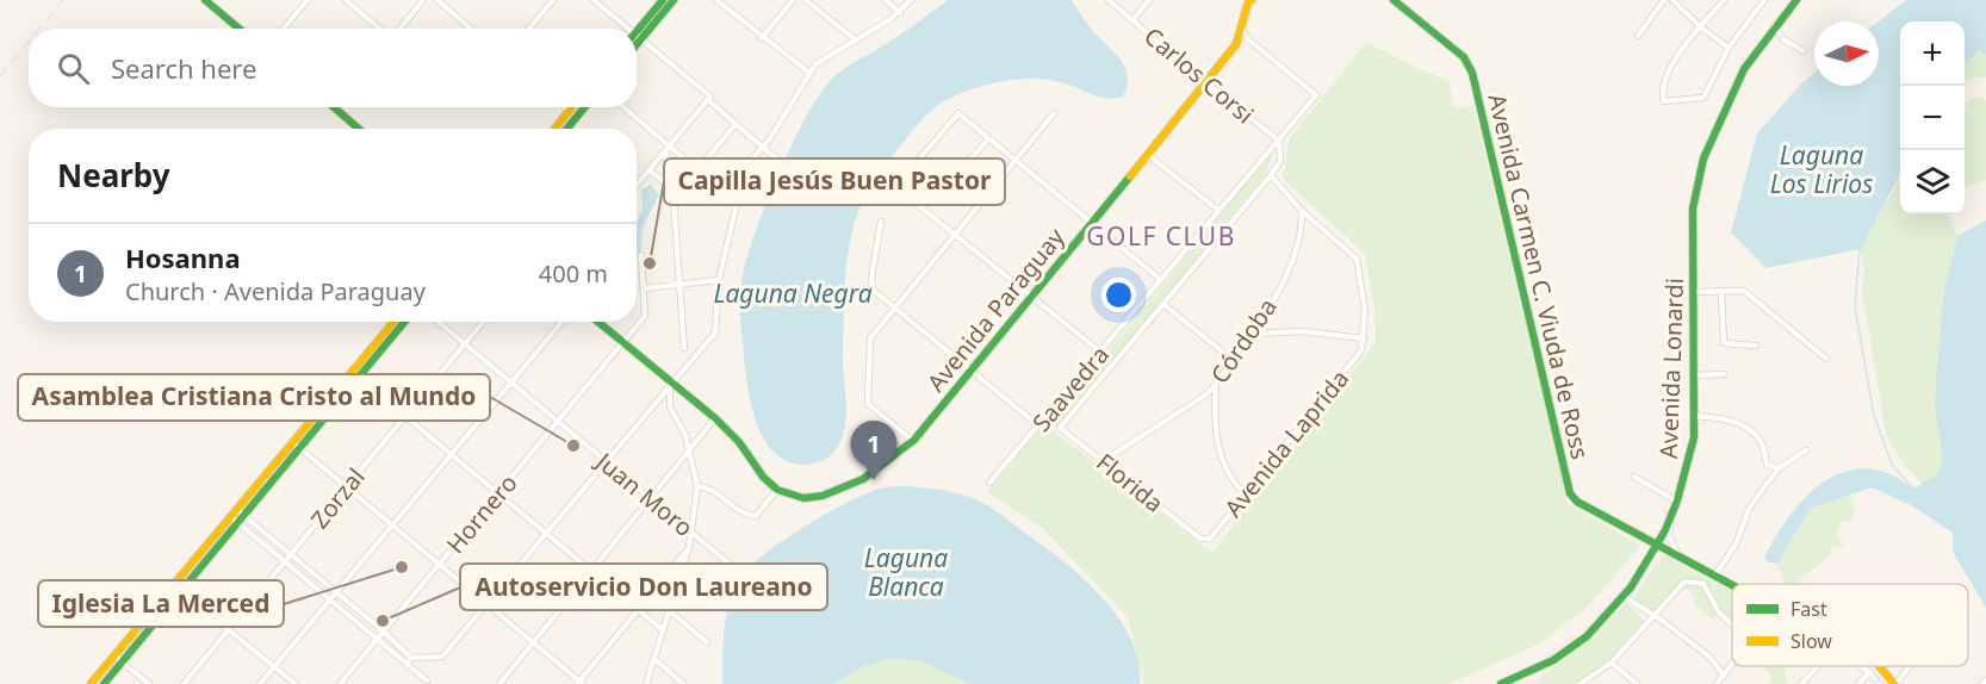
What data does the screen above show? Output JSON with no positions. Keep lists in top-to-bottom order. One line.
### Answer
{"streets":{"street":["Carlos Corsi","Avenida Carmen C. Viuda de Ross","Avenida Paraguay","Córdoba","Avenida Lonardi","Saavedra","Avenida Laprida","Florida","Juan Moro","Zorzal","Hornero"]},"crossings":[["Carlos Corsi","Avenida Paraguay"],["Carlos Corsi","Saavedra"],["Avenida Carmen C. Viuda de Ross","Avenida Lonardi"],["Avenida Paraguay","Saavedra"],["Córdoba","Florida"],["Saavedra","Florida"],["Avenida Laprida","Florida"],["Juan Moro","Zorzal"],["Juan Moro","Hornero"]],"districts":["GOLF CLUB"],"water":["Laguna Los Lirios","Laguna Negra","Laguna Blanca"],"places":["Capilla Jesús Buen Pastor","Asamblea Cristiana Cristo al Mundo","Iglesia La Merced","Autoservicio Don Laureano"],"legend":["Fast","Slow"],"north":"right","page":{"map_buttons":["+","−"],"search":"Search here","heading":"Nearby","list":[{"mark":"1","name":"Hosanna","note":"Church · Avenida Paraguay","value":"400 m"}],"pins":"1"}}
